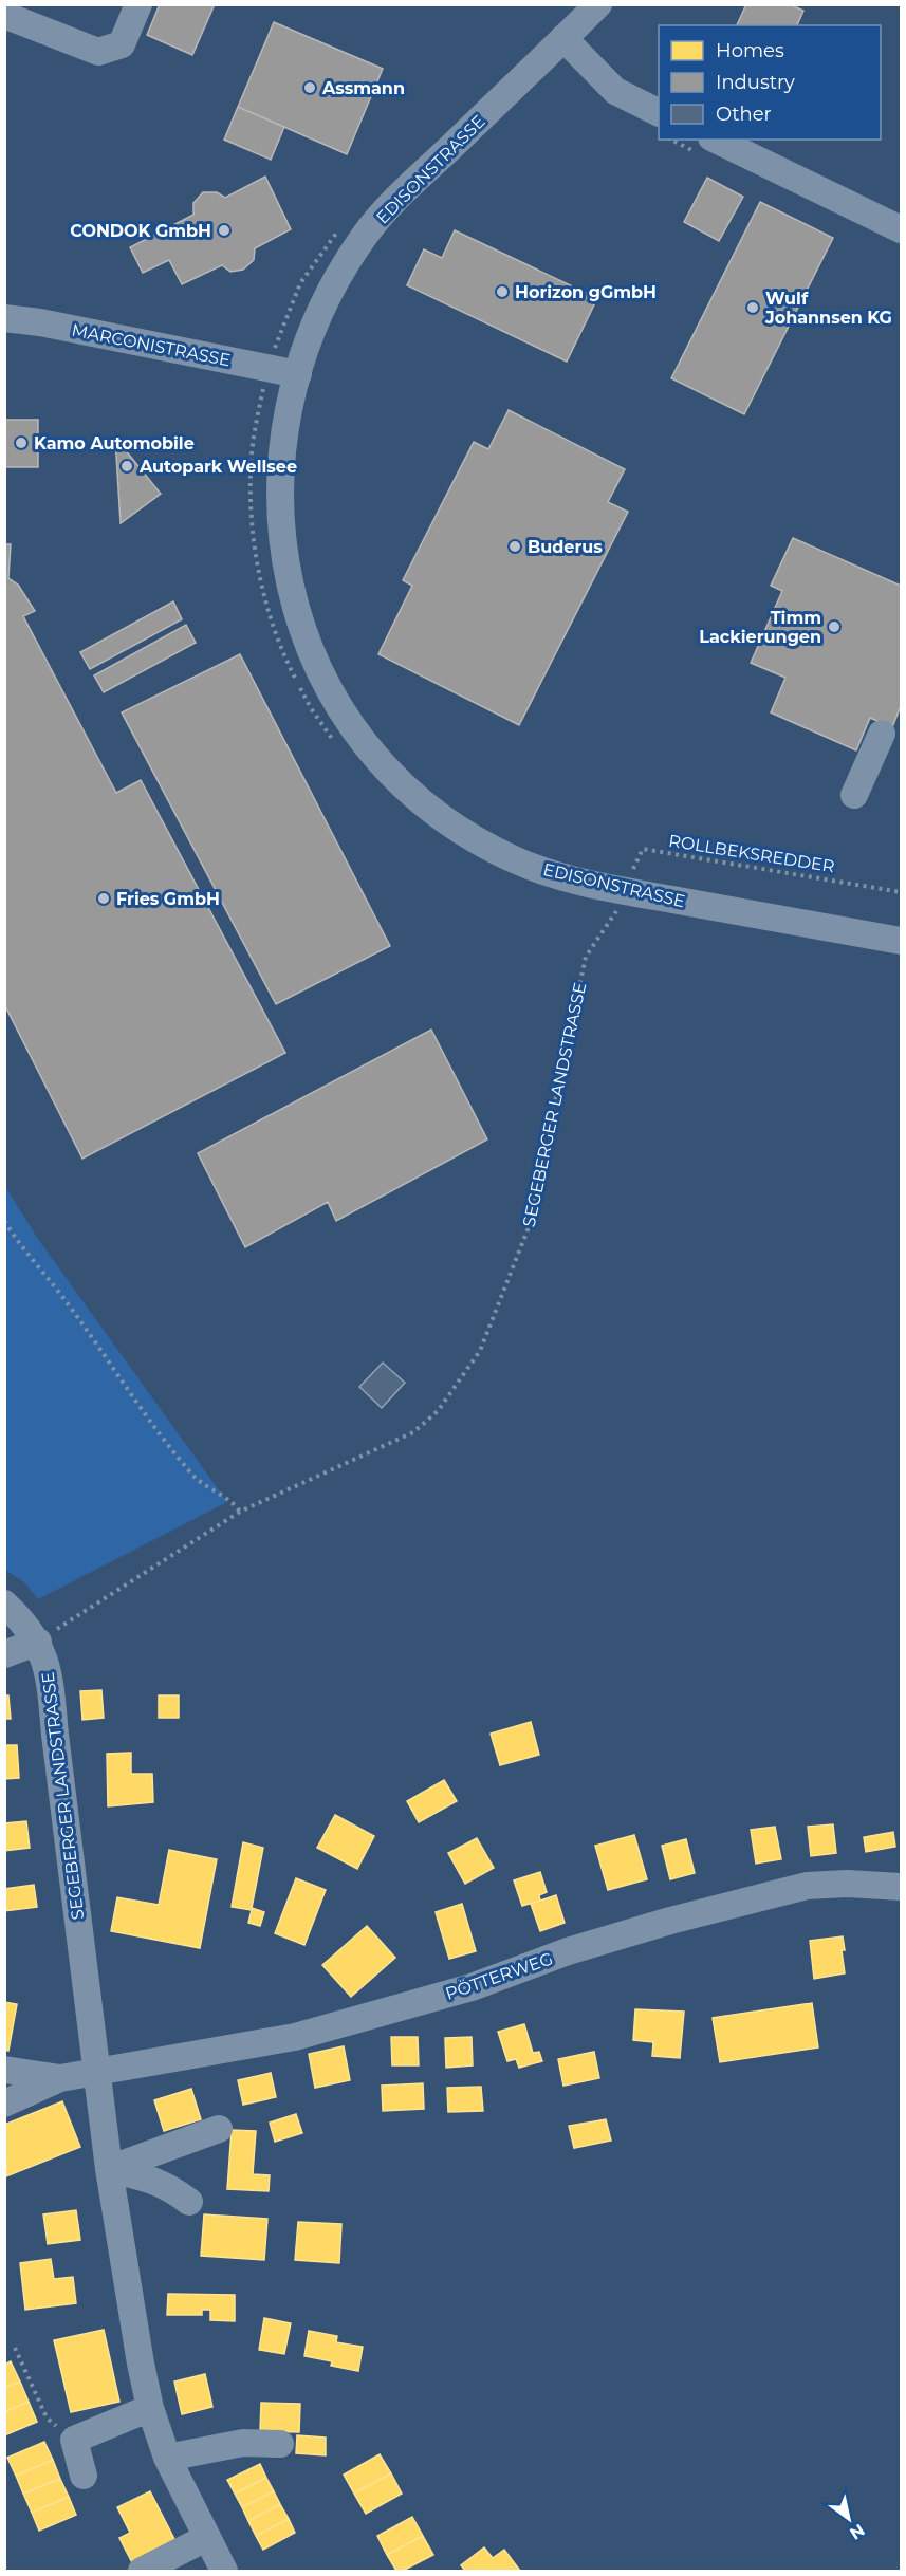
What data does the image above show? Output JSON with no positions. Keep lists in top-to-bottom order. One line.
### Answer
{"streets":{"street":["EDISONSTRASSE","MARCONISTRASSE","SEGEBERGER LANDSTRASSE","PÖTTERWEG"],"path":["ROLLBEKSREDDER"]},"crossings":[["EDISONSTRASSE","MARCONISTRASSE"],["EDISONSTRASSE","ROLLBEKSREDDER"],["EDISONSTRASSE","SEGEBERGER LANDSTRASSE"],["ROLLBEKSREDDER","SEGEBERGER LANDSTRASSE"],["SEGEBERGER LANDSTRASSE","PÖTTERWEG"]],"places":["Assmann","CONDOK GmbH","Horizon gGmbH","Wulf Johannsen KG","Kamo Automobile","Autopark Wellsee","Buderus","Timm Lackierungen","Fries GmbH"],"legend":["Homes","Industry","Other"],"north":"bottom right"}
